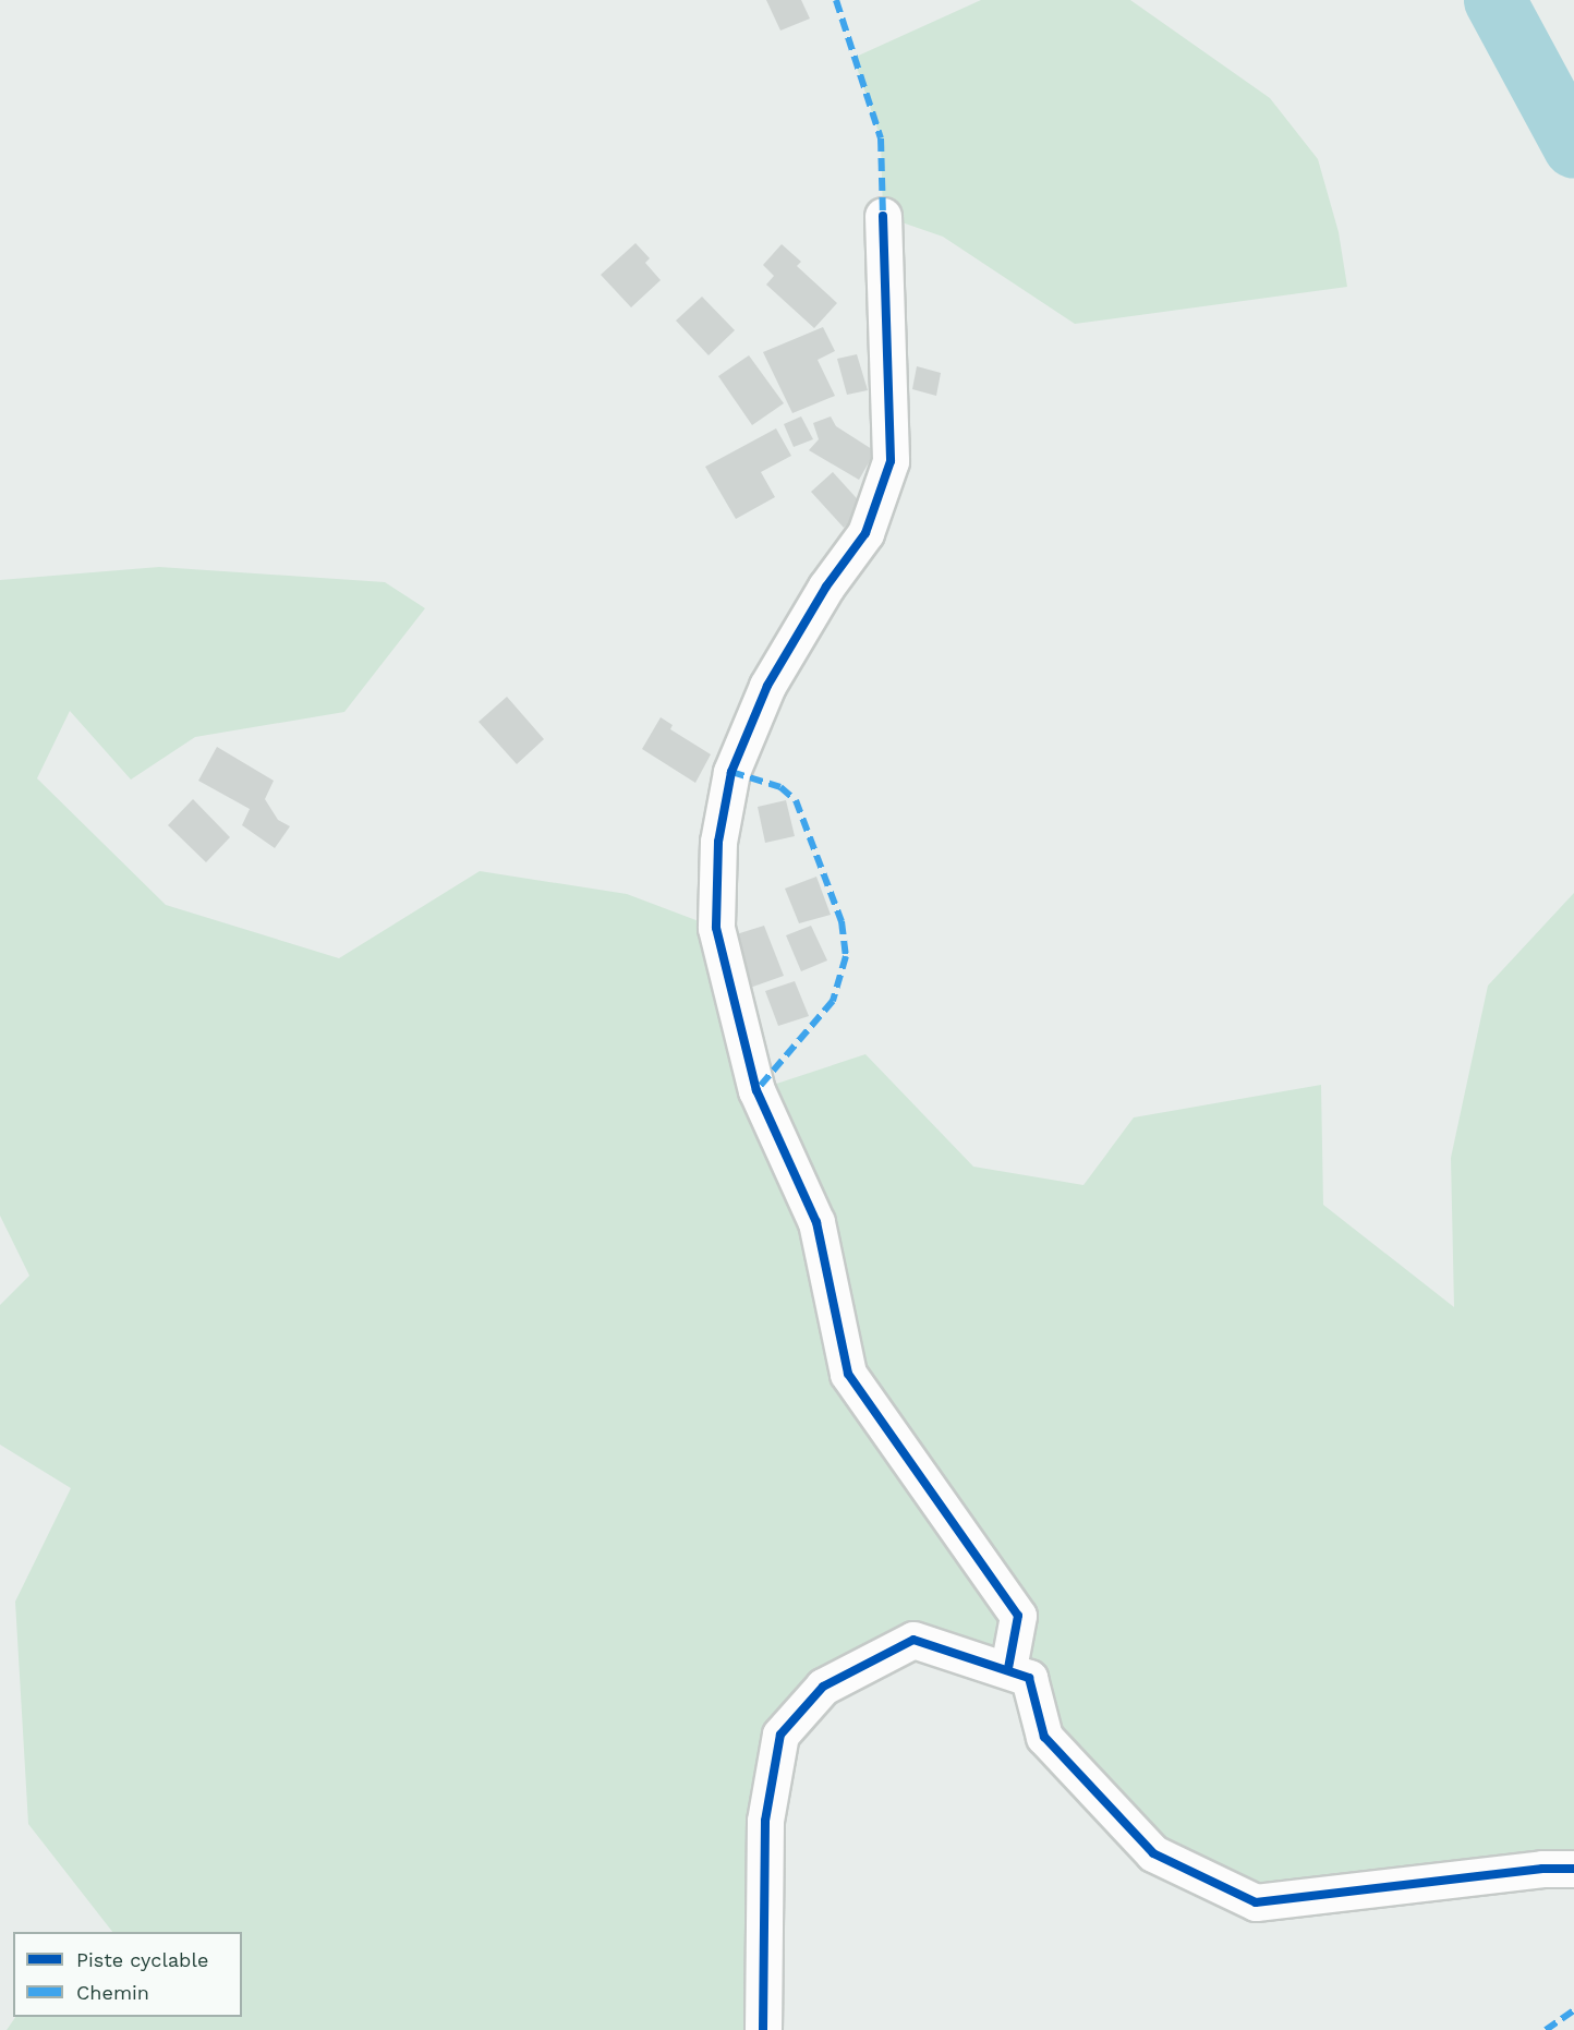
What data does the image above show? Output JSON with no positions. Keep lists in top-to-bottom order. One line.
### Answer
{"legend":["Piste cyclable","Chemin"]}
